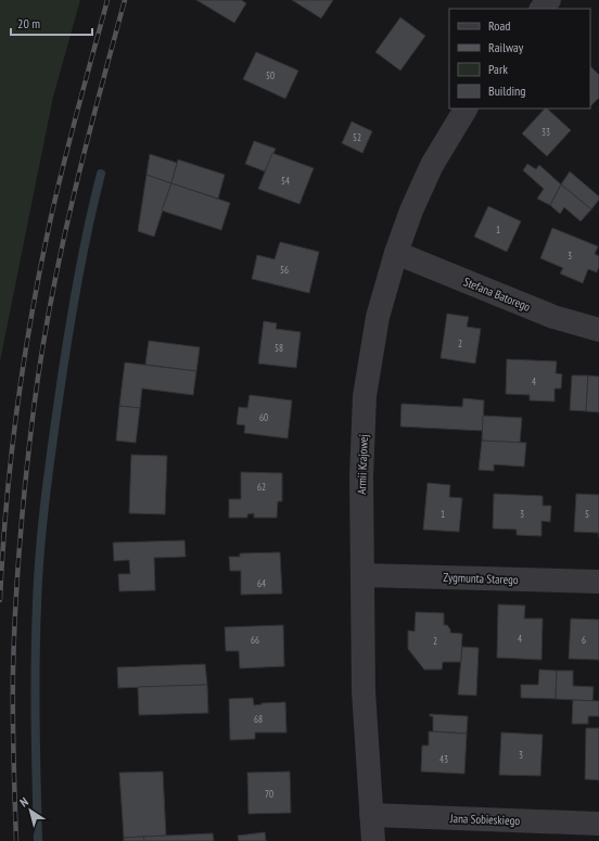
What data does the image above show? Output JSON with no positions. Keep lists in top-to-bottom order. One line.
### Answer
{"streets":{"street":["Stefana Batorego","Armii Krajowej","Zygmunta Starego","Jana Sobieskiego"]},"crossings":[["Stefana Batorego","Armii Krajowej"],["Armii Krajowej","Zygmunta Starego"],["Armii Krajowej","Jana Sobieskiego"]],"house_numbers":["50","33","52","54","1","3","56","2","58","4","60","62","1","3","5","64","4","66","6","2","68","3","43","70"],"legend":["Road","Railway","Park","Building"],"scale_bar":"20 m","north":"top left"}
